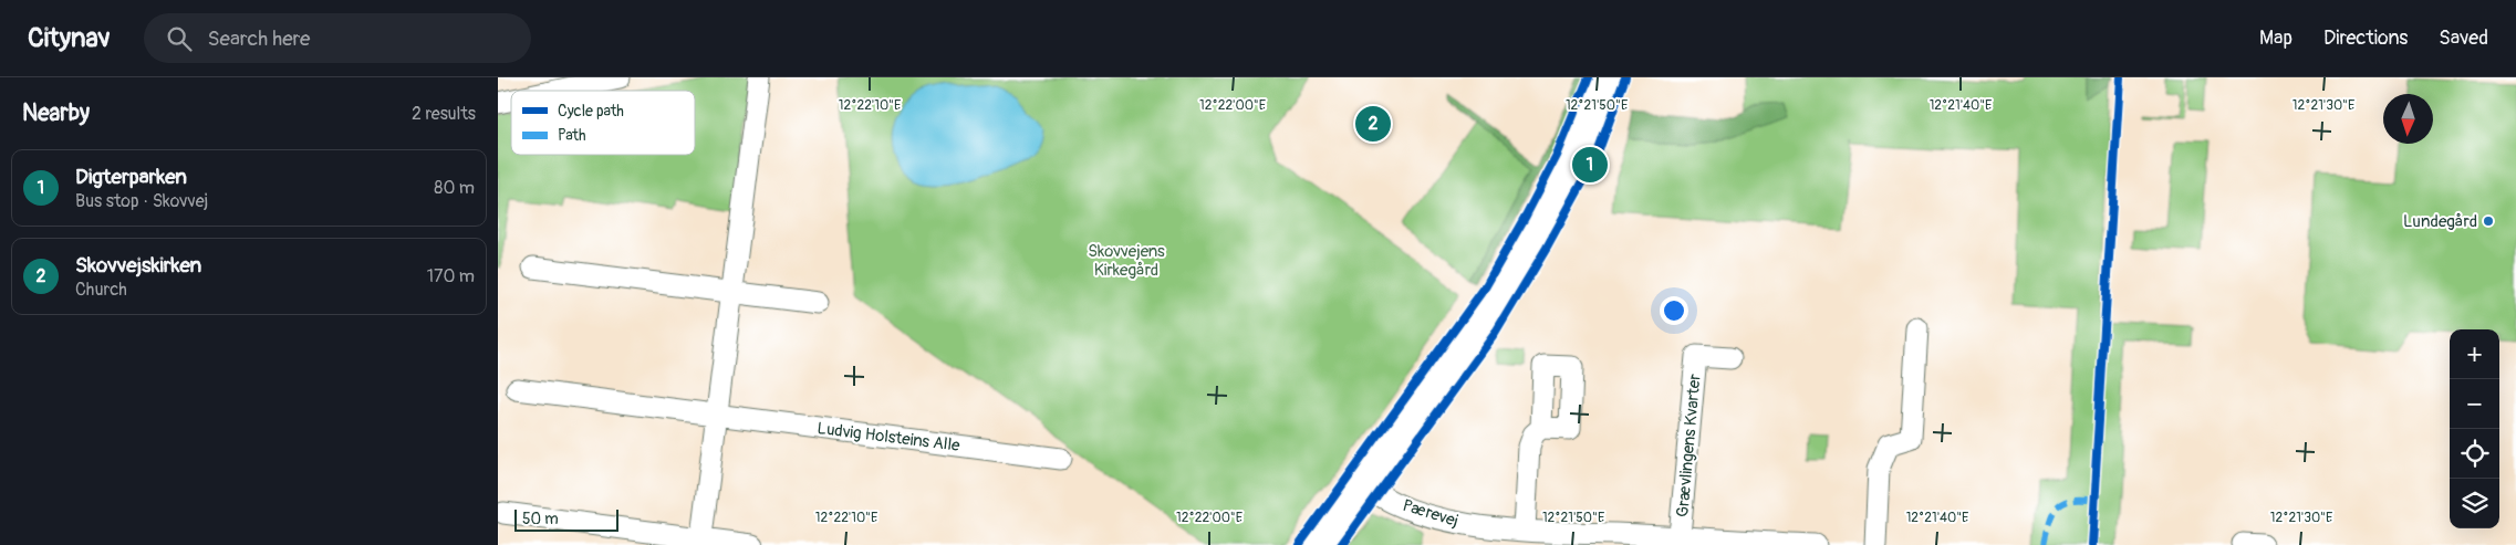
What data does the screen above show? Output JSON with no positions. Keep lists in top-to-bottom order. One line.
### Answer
{"streets":{"street":["Ludvig Holsteins Alle","Grævlingens Kvarter","Pærevej"]},"crossings":[["Grævlingens Kvarter","Pærevej"]],"parks":["Skovvejens Kirkegård"],"places":["Lundegård"],"legend":["Cycle path","Path"],"scale_bar":"50 m","north":"bottom","page":{"header":"Citynav","search":"Search here","nav":["Map","Directions","Saved"],"heading":["Nearby","2 results"],"pins":["2","1"],"list":[{"mark":"1","name":"Digterparken","note":"Bus stop · Skovvej","value":"80 m"},{"mark":"2","name":"Skovvejskirken","note":"Church","value":"170 m"}],"map_buttons":["+","−"],"scale":"50 m"},"coordinates":["12°22'10\"E","12°22'00\"E","12°21'50\"E","12°21'40\"E","12°21'30\"E"]}
